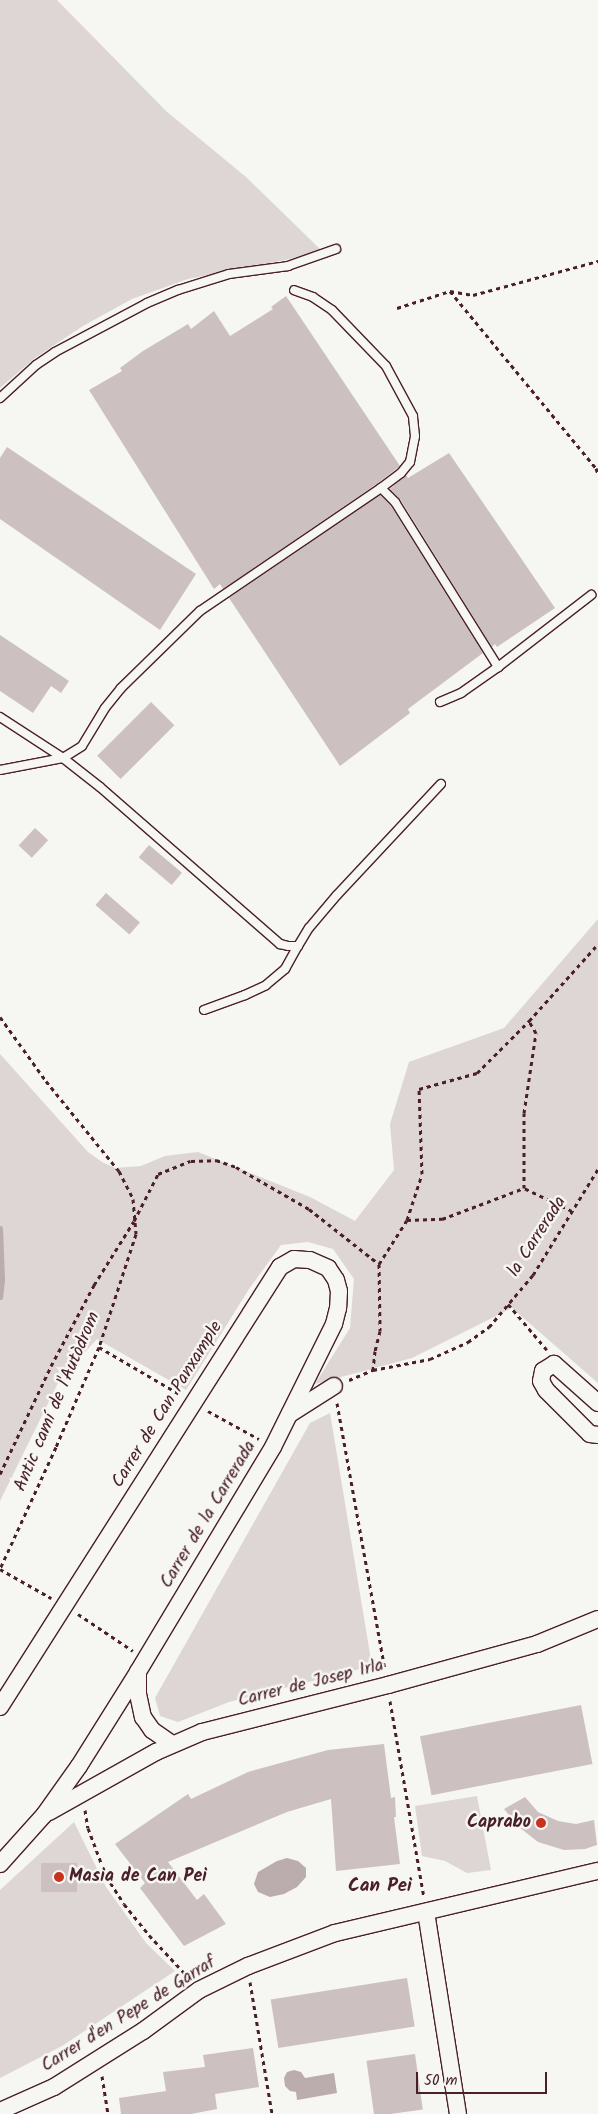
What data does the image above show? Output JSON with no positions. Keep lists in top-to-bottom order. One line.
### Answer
{"streets":{"street":["Carrer de Can Panxample","Carrer de la Carrerada","Carrer de Josep Irla","Carrer d'en Pepe de Garraf"],"path":["la Carrerada","Antic camí de l'Autòdrom"]},"crossings":[["Carrer de Can Panxample","Carrer de la Carrerada"],["Carrer de la Carrerada","Carrer de Josep Irla"]],"districts":["Can Pei"],"places":["Caprabo","Masia de Can Pei"],"scale_bar":"50 m"}
